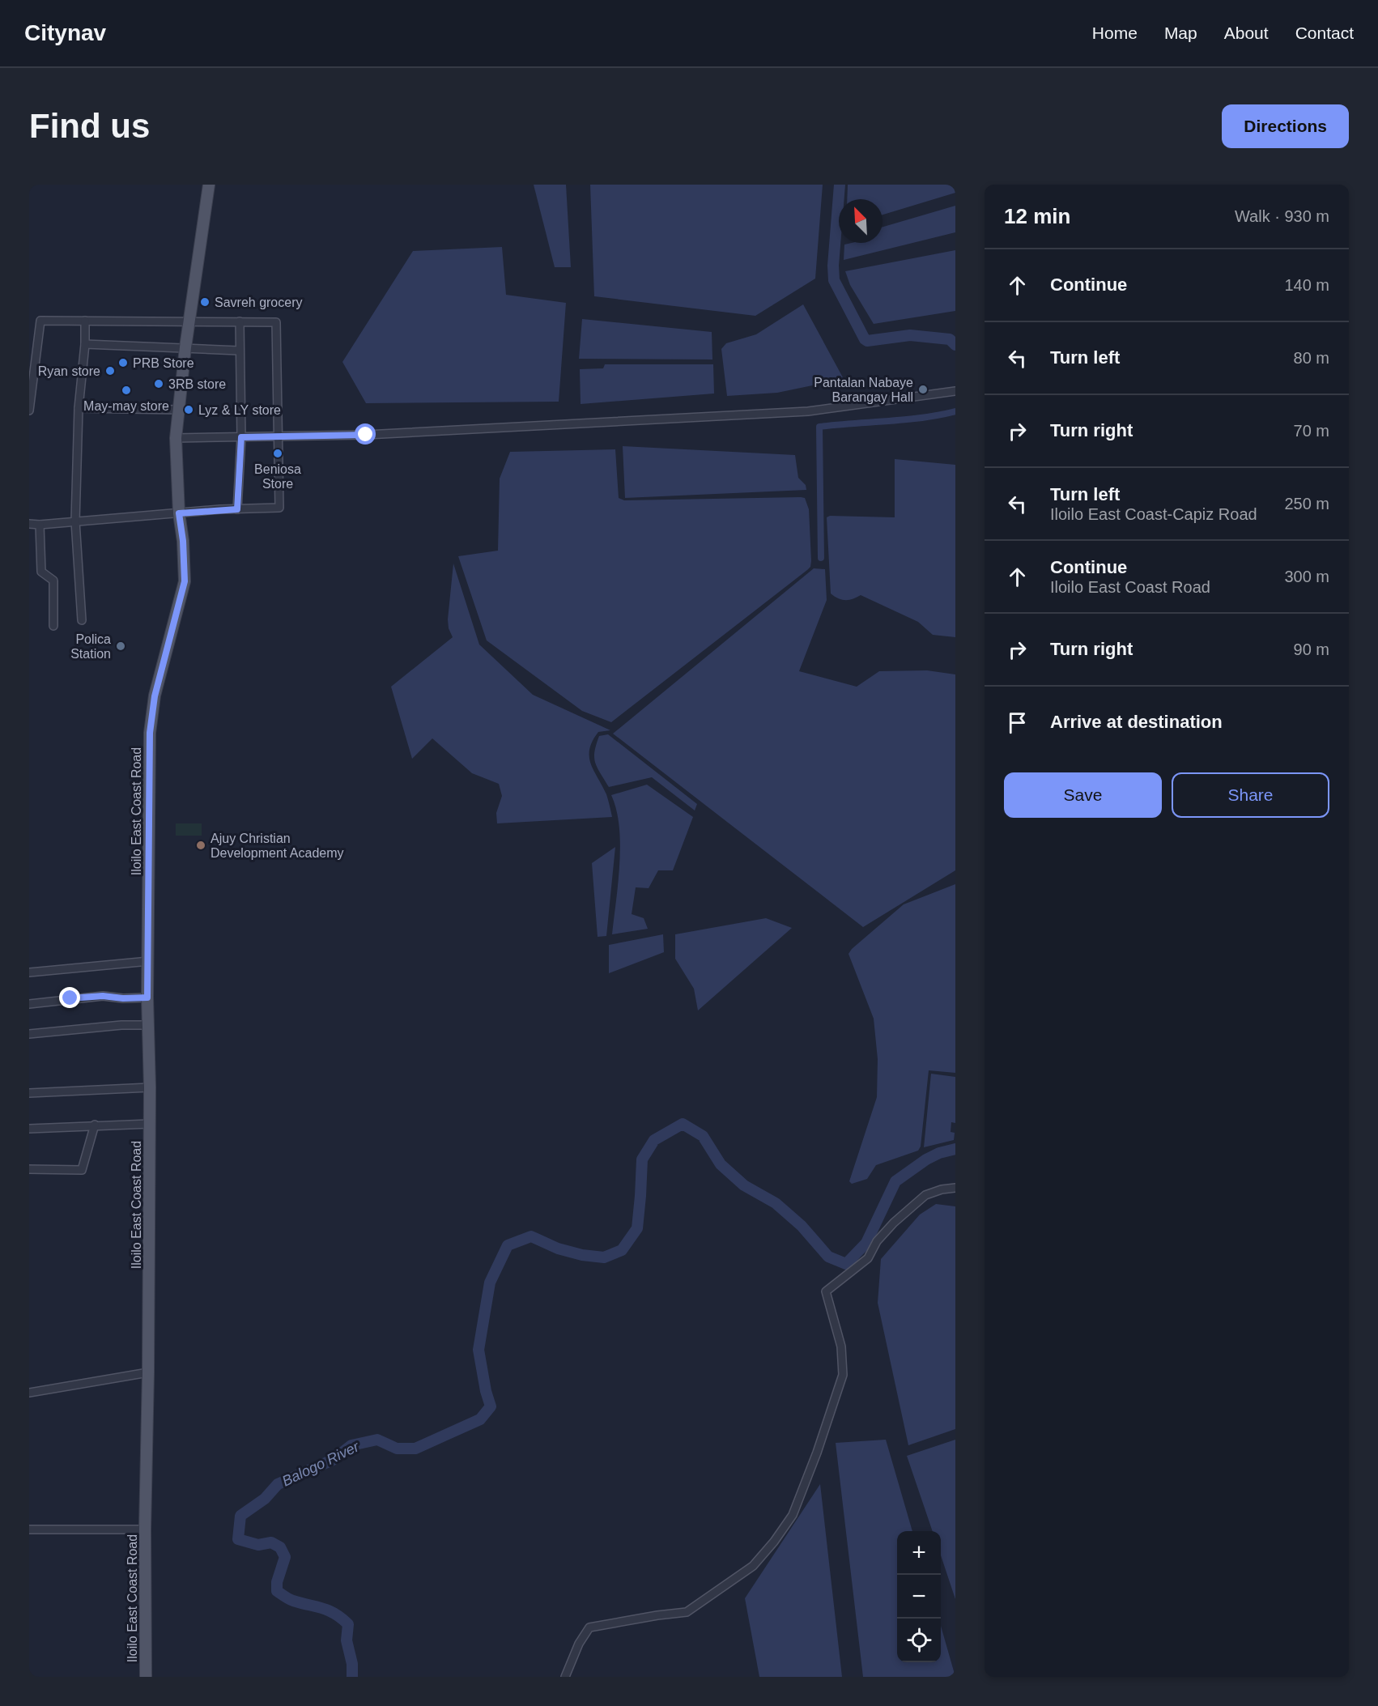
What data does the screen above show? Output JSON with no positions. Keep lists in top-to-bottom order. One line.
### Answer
{"streets":{"main road":["Iloilo East Coast Road"]},"water":["Balogo River"],"places":["Savreh grocery","PRB Store","Ryan store","3RB store","Pantalan Nabaye Barangay Hall","May-may store","Lyz & LY store","Beniosa Store","Polica Station","Ajuy Christian Development Academy"],"north":"top left","page":{"header":"Citynav","nav":["Home","Map","About","Contact"],"buttons":["Directions",["Save","Share"]],"title":"Find us","heading":["12 min","Walk · 930 m"],"list":[["Continue","140 m"],["Turn left","80 m"],["Turn right","70 m"],["Turn left","Iloilo East Coast-Capiz Road","250 m"],["Continue","Iloilo East Coast Road","300 m"],["Turn right","90 m"],"Arrive at destination"],"map_buttons":["+","−"]}}
